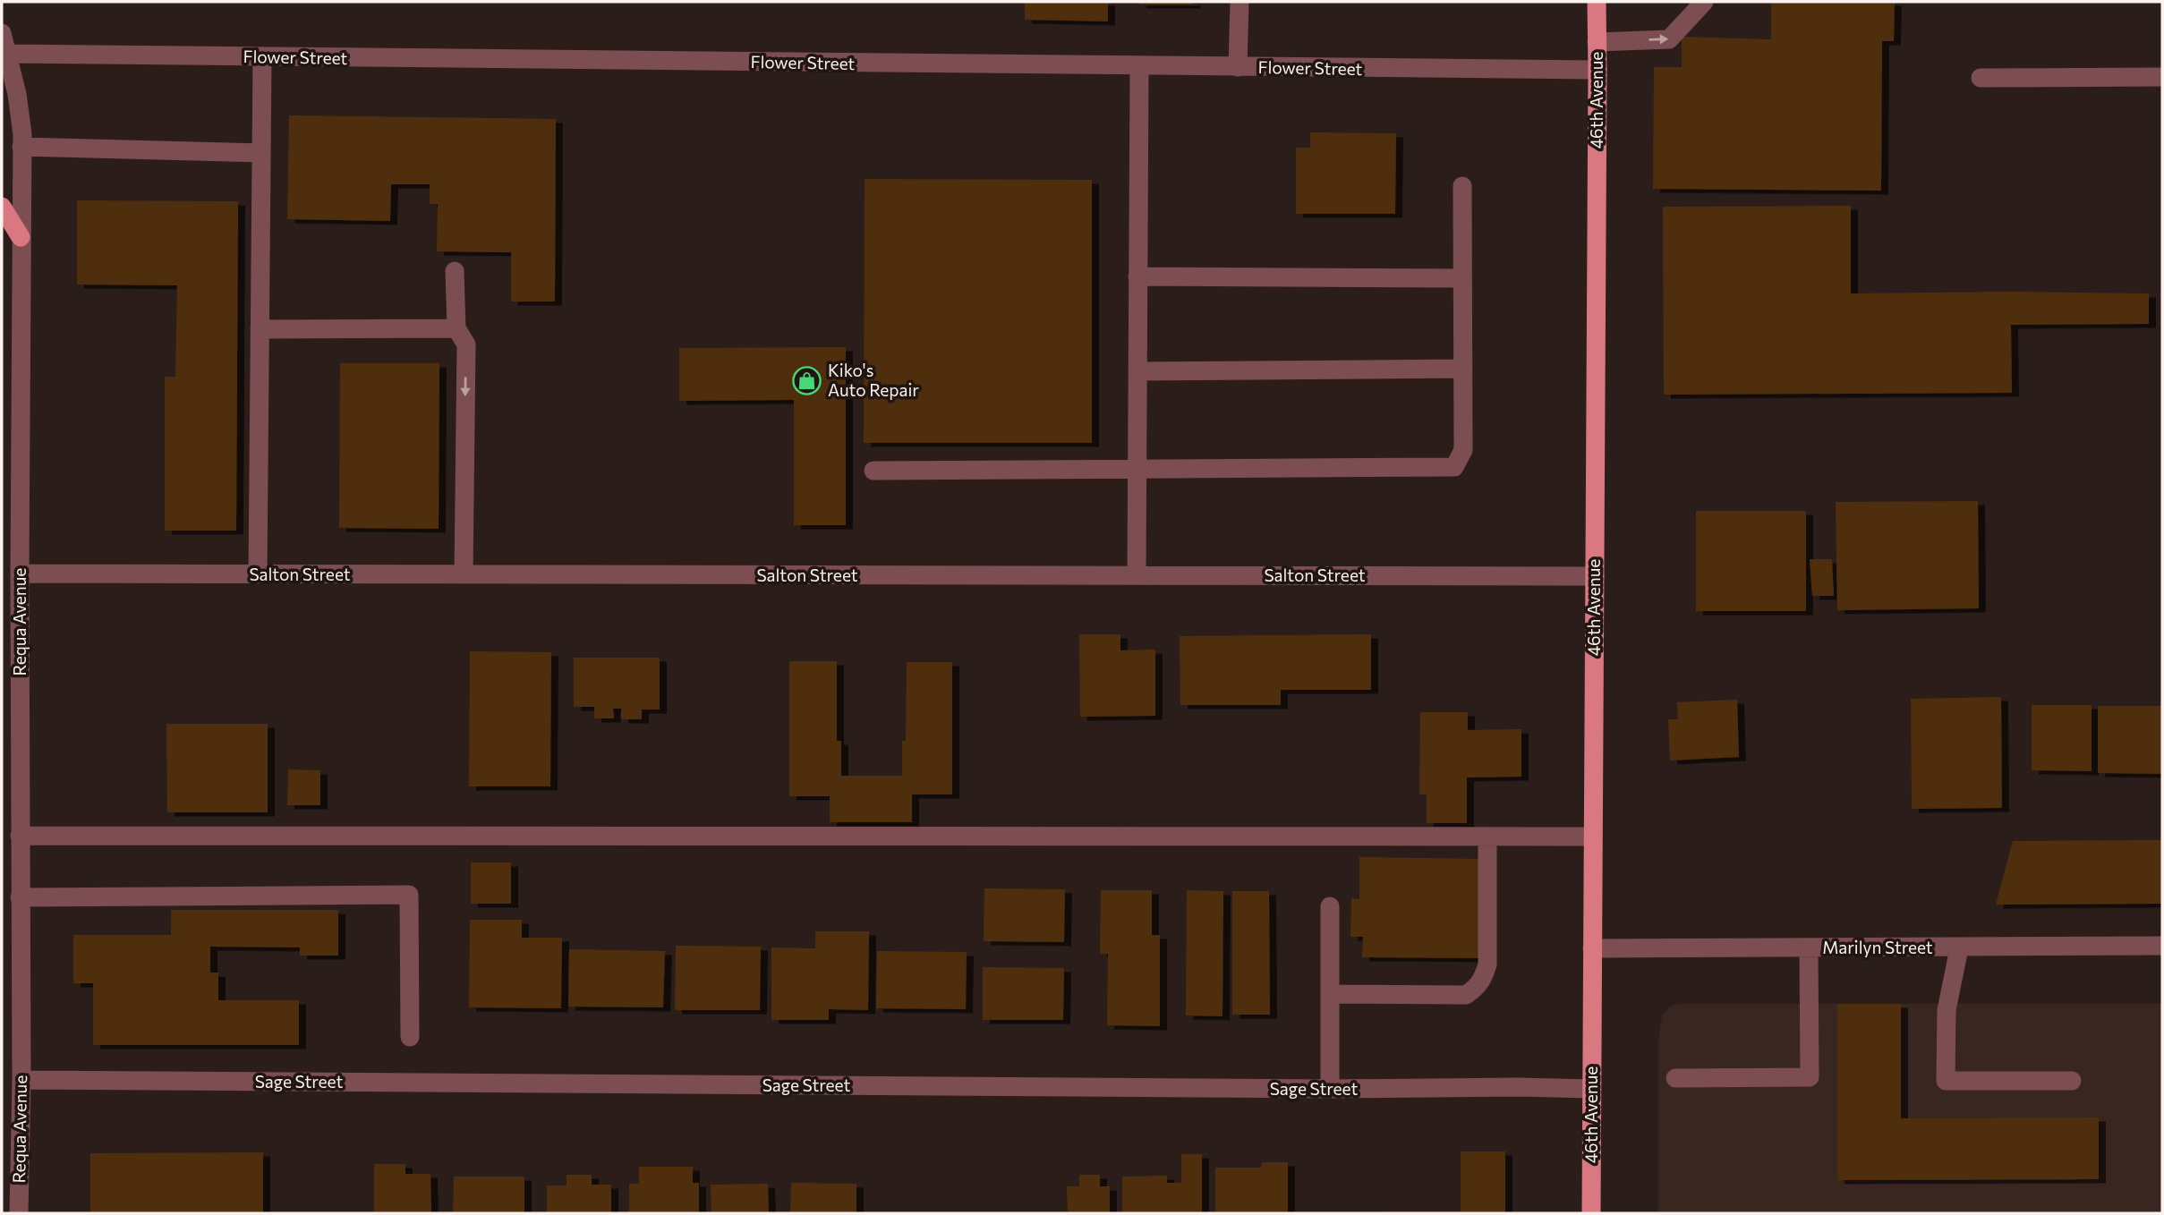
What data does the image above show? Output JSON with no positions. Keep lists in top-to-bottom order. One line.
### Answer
{"streets":{"main road":["46th Avenue"],"street":["Flower Street","Salton Street","Requa Avenue","Marilyn Street","Sage Street"]},"crossings":[["Flower Street","46th Avenue"],["Flower Street","Requa Avenue"],["46th Avenue","Salton Street"],["46th Avenue","Marilyn Street"],["46th Avenue","Sage Street"],["Salton Street","Requa Avenue"],["Requa Avenue","Sage Street"]],"places":{"shop":["Kiko's Auto Repair"]}}
